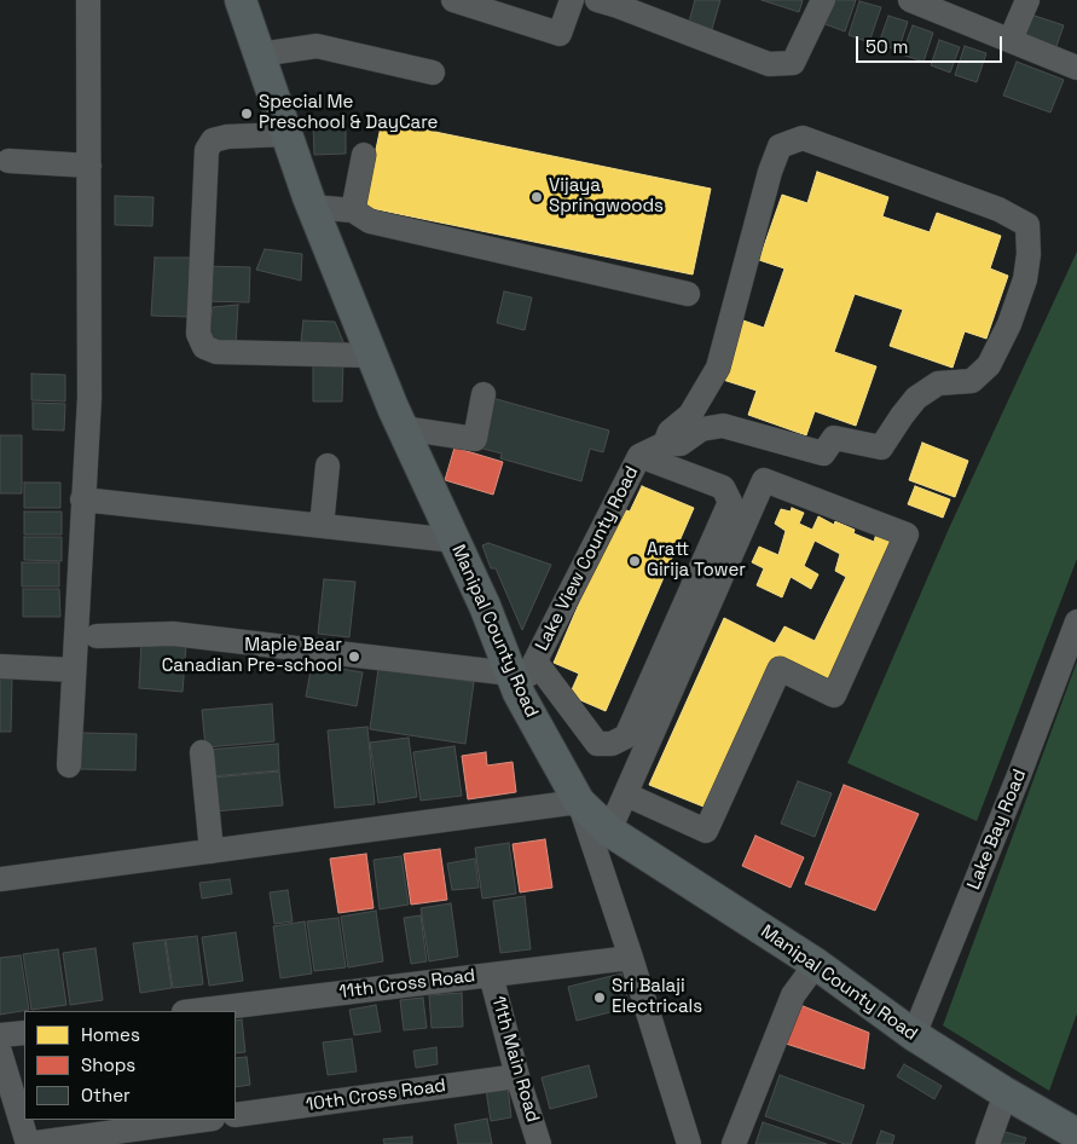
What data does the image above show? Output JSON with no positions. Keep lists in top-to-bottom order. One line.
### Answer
{"streets":{"main road":["Manipal County Road"],"street":["Lake View County Road","Lake Bay Road","11th Cross Road","11th Main Road","10th Cross Road"]},"crossings":[["Lake View County Road","Manipal County Road"],["Manipal County Road","Lake Bay Road"],["11th Cross Road","11th Main Road"],["11th Main Road","10th Cross Road"]],"places":["Special Me Preschool & DayCare","Vijaya Springwoods","Aratt Girija Tower","Maple Bear Canadian Pre-school","Sri Balaji Electricals"],"legend":["Homes","Shops","Other"],"scale_bar":"50 m"}
